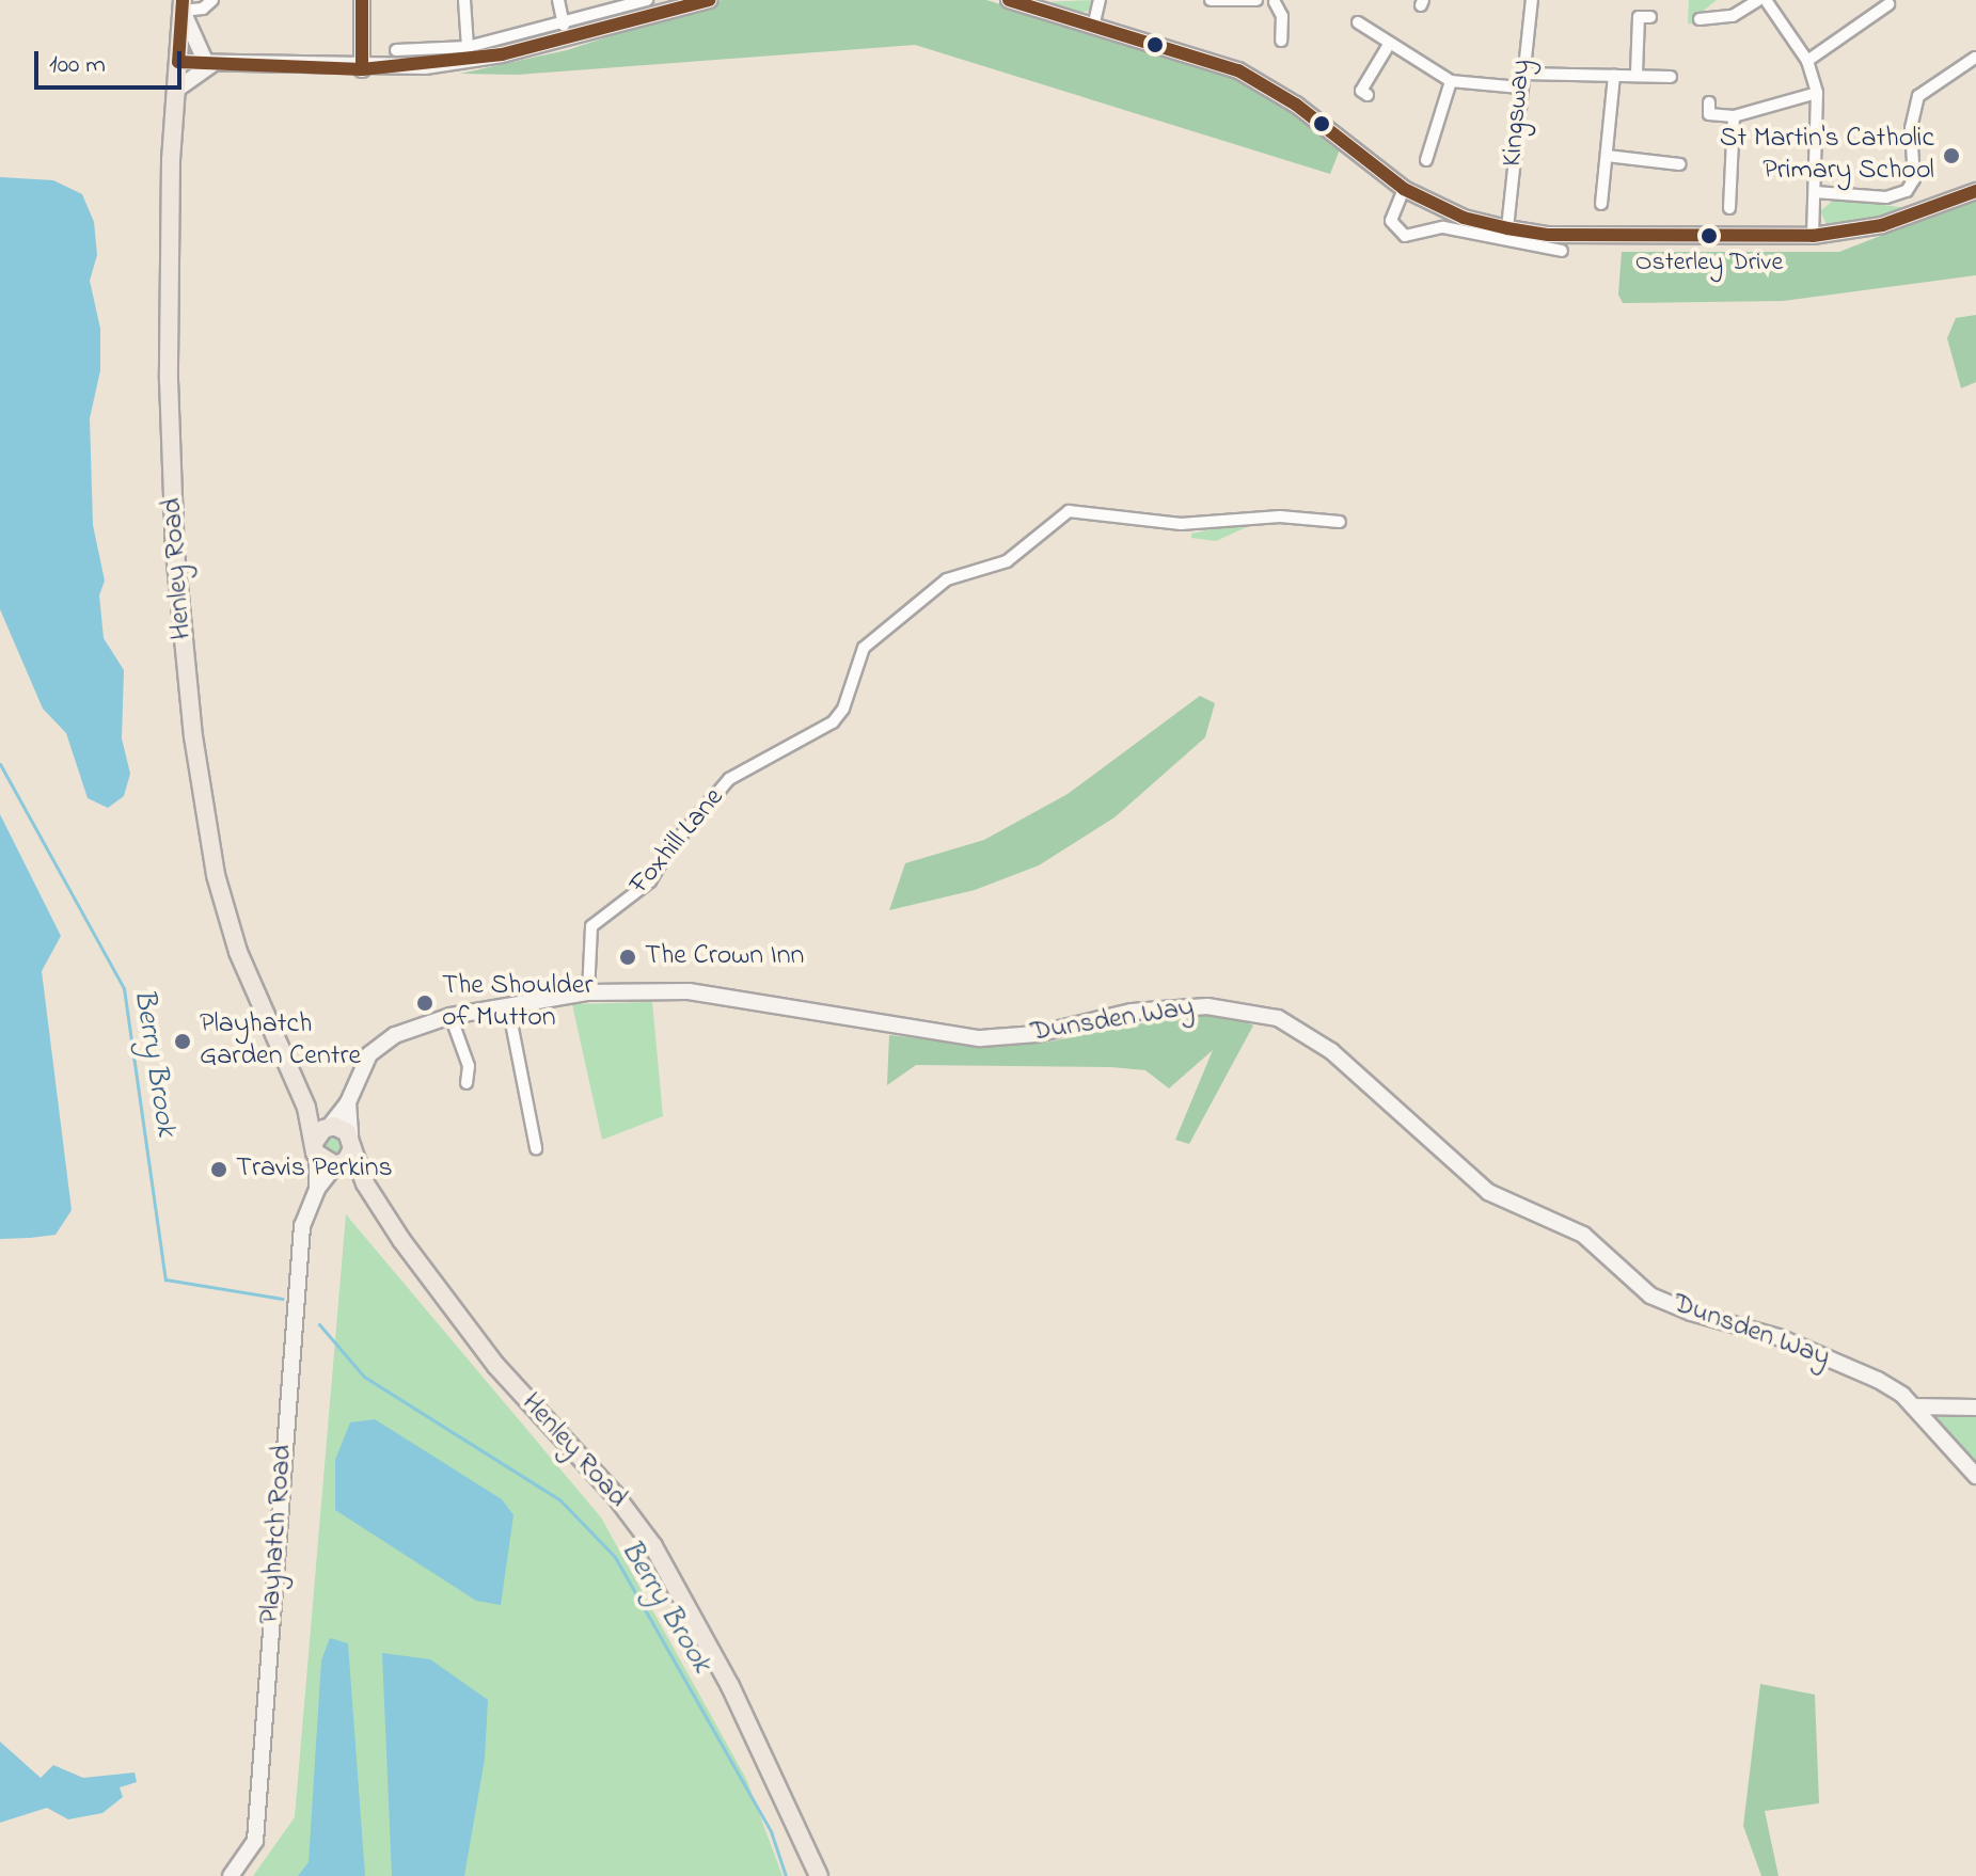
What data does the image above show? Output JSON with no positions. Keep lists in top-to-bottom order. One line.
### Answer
{"streets":{"main road":["Henley Road"],"street":["Kingsway","Foxhill Lane","Dunsden Way","Playhatch Road"]},"crossings":[["Henley Road","Dunsden Way"],["Henley Road","Playhatch Road"],["Foxhill Lane","Dunsden Way"]],"water":["Berry Brook"],"places":["St Martin's Catholic Primary School","Osterley Drive","The Crown Inn","The Shoulder of Mutton","Playhatch Garden Centre","Travis Perkins"],"scale_bar":"100 m"}
